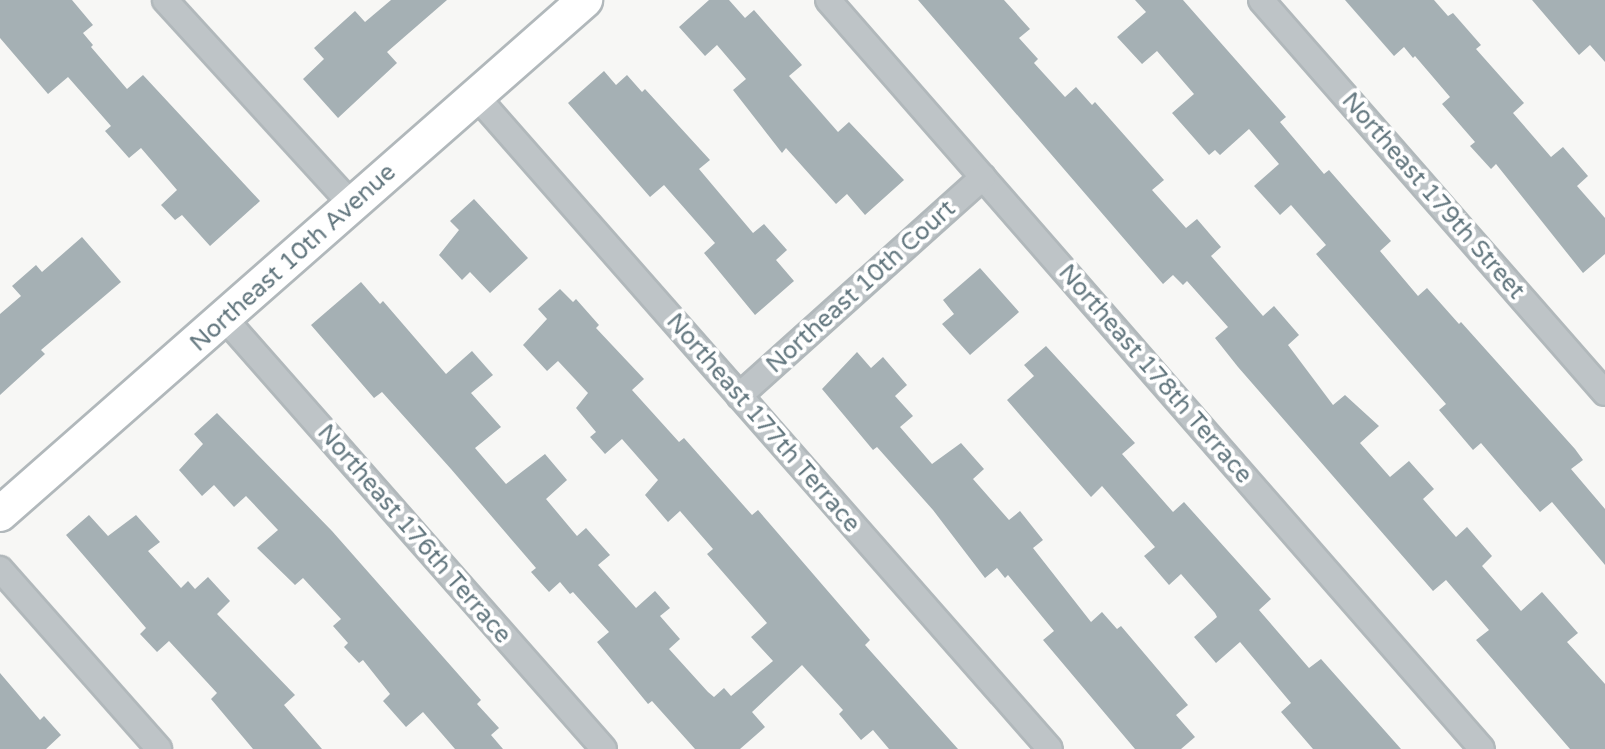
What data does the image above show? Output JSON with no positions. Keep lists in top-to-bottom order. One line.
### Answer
{"streets":{"street":["Northeast 179th Street","Northeast 10th Avenue","Northeast 10th Court","Northeast 178th Terrace","Northeast 177th Terrace","Northeast 176th Terrace"]},"crossings":[["Northeast 10th Avenue","Northeast 177th Terrace"],["Northeast 10th Avenue","Northeast 176th Terrace"],["Northeast 10th Court","Northeast 178th Terrace"],["Northeast 10th Court","Northeast 177th Terrace"]]}
